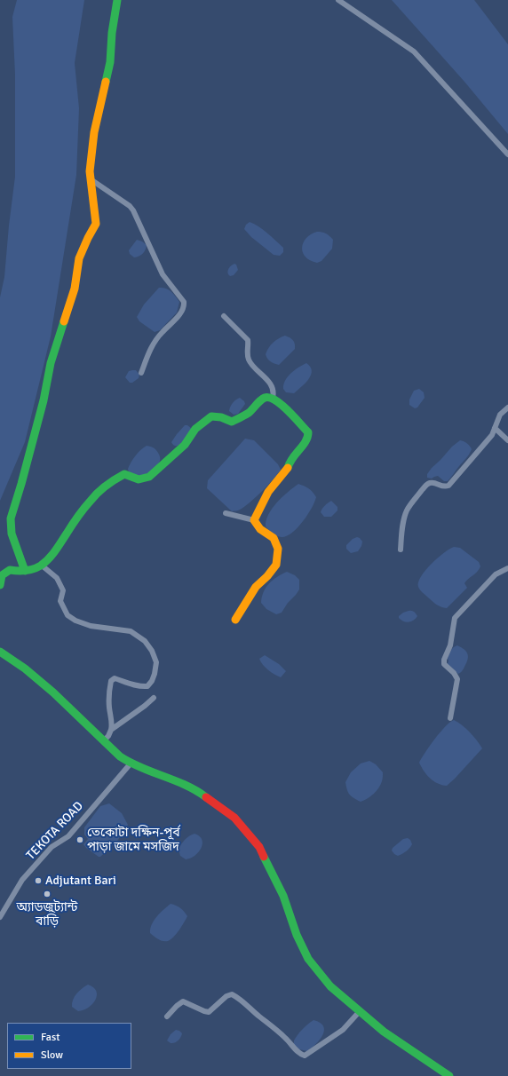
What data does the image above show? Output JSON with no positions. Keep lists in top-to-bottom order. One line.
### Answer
{"streets":{"street":["TEKOTA ROAD"]},"places":["তেকোটা দক্ষিন-পূর্ব পাড়া জামে মসজিদ","Adjutant Bari","অ্যাডজুট্যান্ট বাড়ি"],"legend":["Fast","Slow"]}
